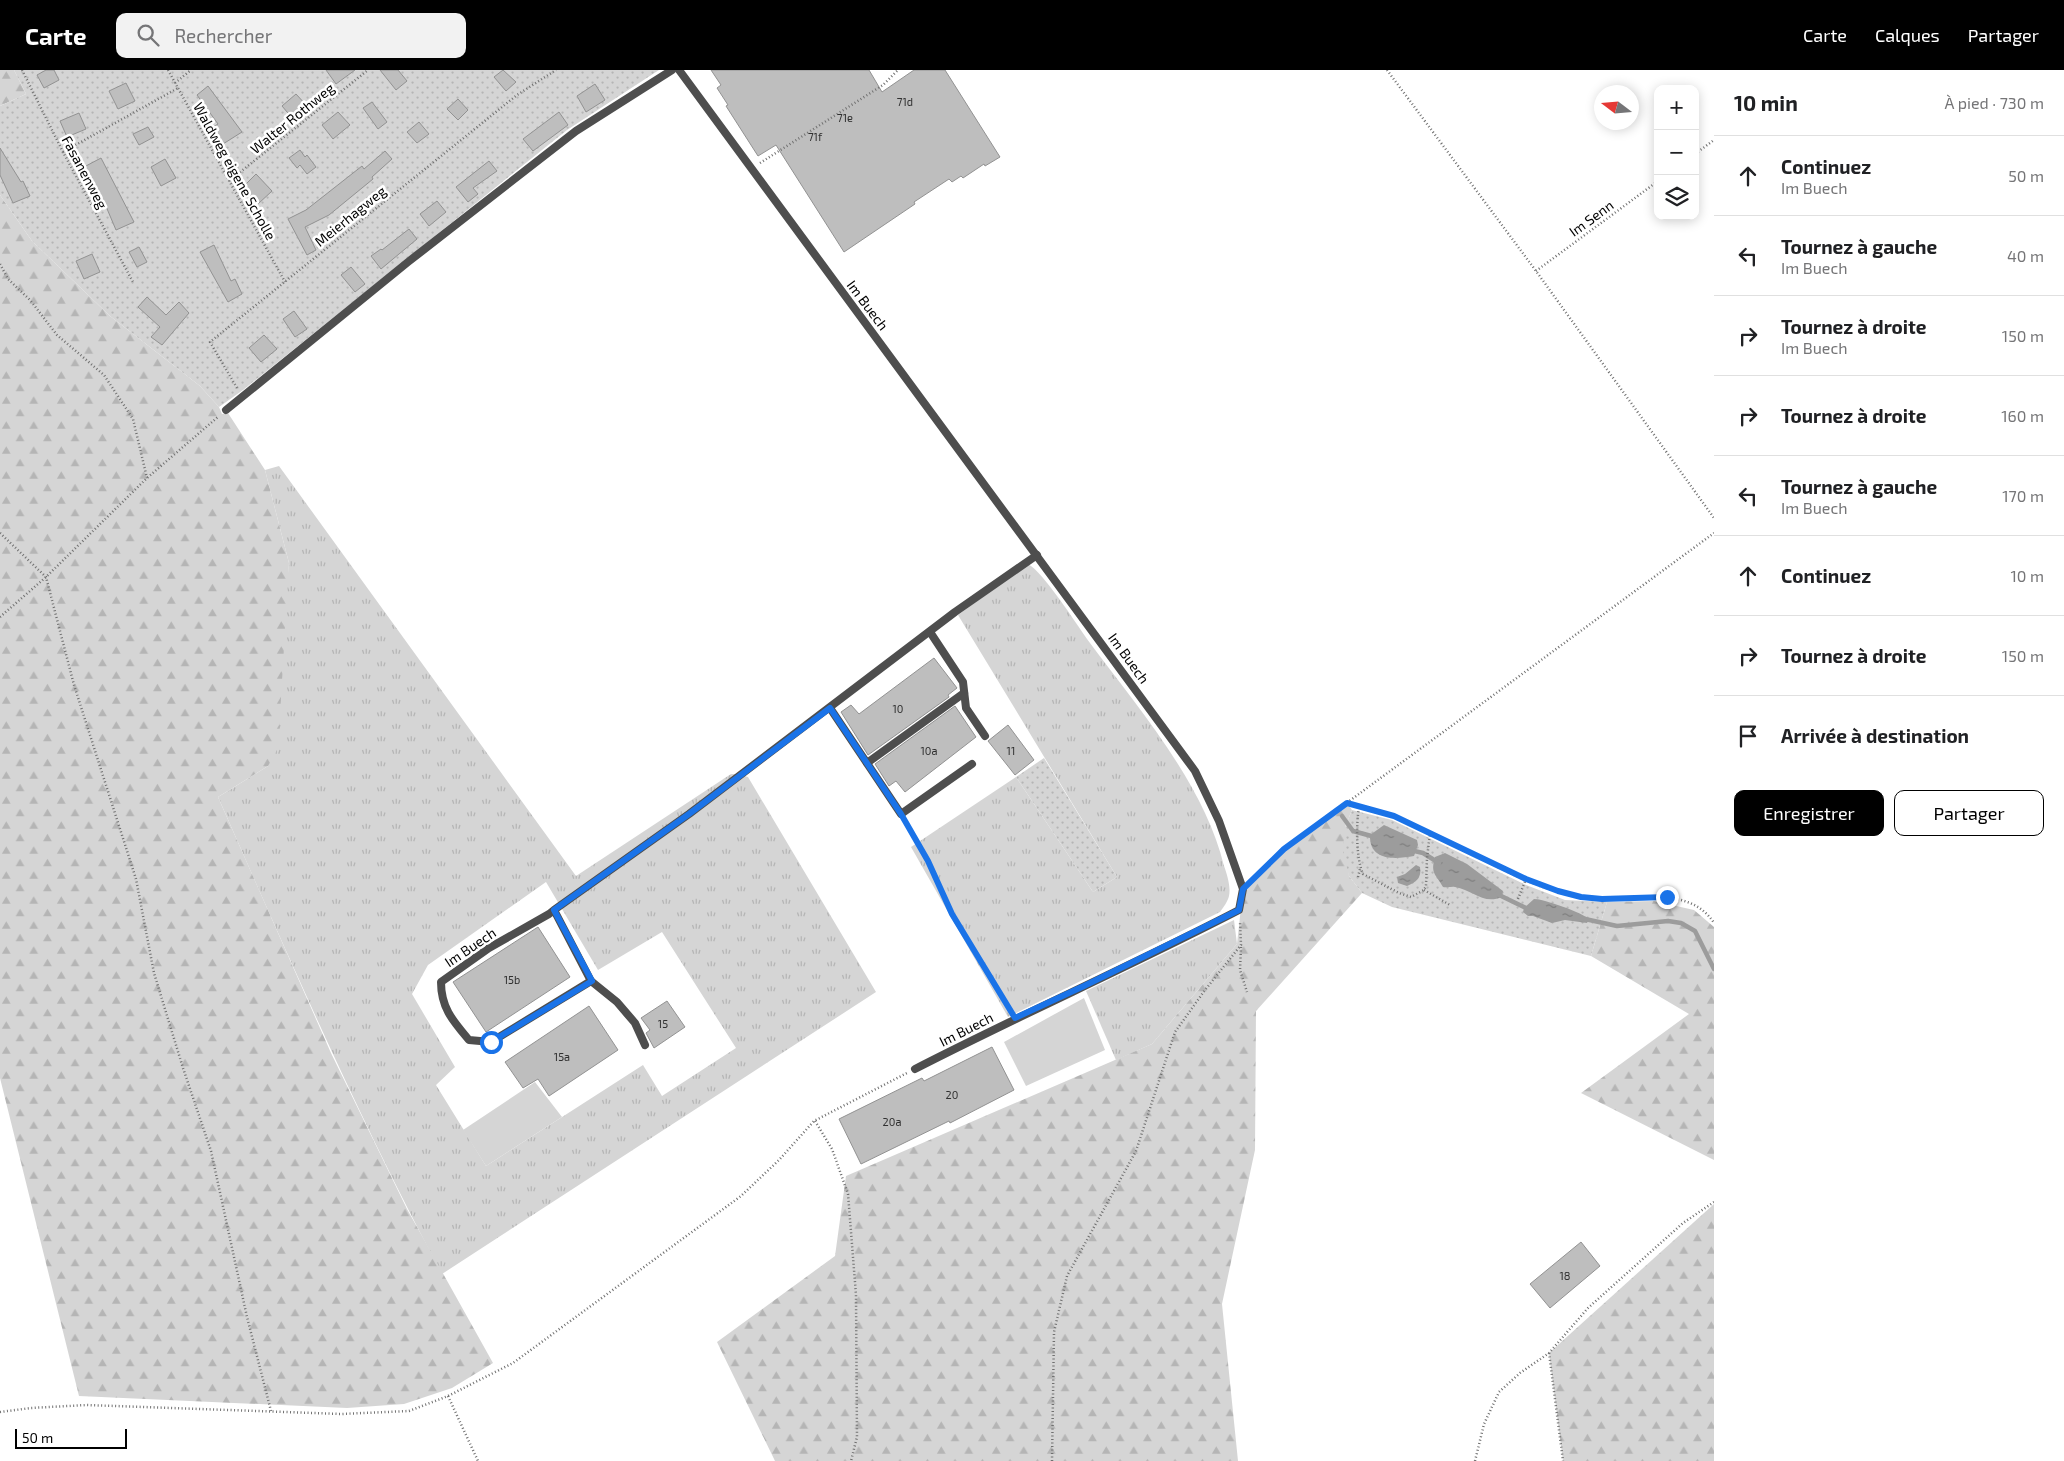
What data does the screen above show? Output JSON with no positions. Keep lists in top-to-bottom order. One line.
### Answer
{"streets":{"lane":["Im Buech"],"path":["Walter Rothweg","Waldweg eigene Scholle","Fasanenweg","Meierhagweg","Im Senn"]},"crossings":[["Walter Rothweg","Waldweg eigene Scholle"],["Waldweg eigene Scholle","Meierhagweg"]],"house_numbers":["71d","71e","71f","10","10a","11","15b","15","15a","20","20a","18"],"scale_bar":"50 m","north":"left","page":{"header":"Carte","search":"Rechercher","nav":["Carte","Calques","Partager"],"heading":["10 min","À pied · 730 m"],"map_buttons":["+","−"],"list":[["Continuez","Im Buech","50 m"],["Tournez à gauche","Im Buech","40 m"],["Tournez à droite","Im Buech","150 m"],["Tournez à droite","160 m"],["Tournez à gauche","Im Buech","170 m"],["Continuez","10 m"],["Tournez à droite","150 m"],"Arrivée à destination"],"buttons":["Enregistrer","Partager"],"scale":"50 m"}}
